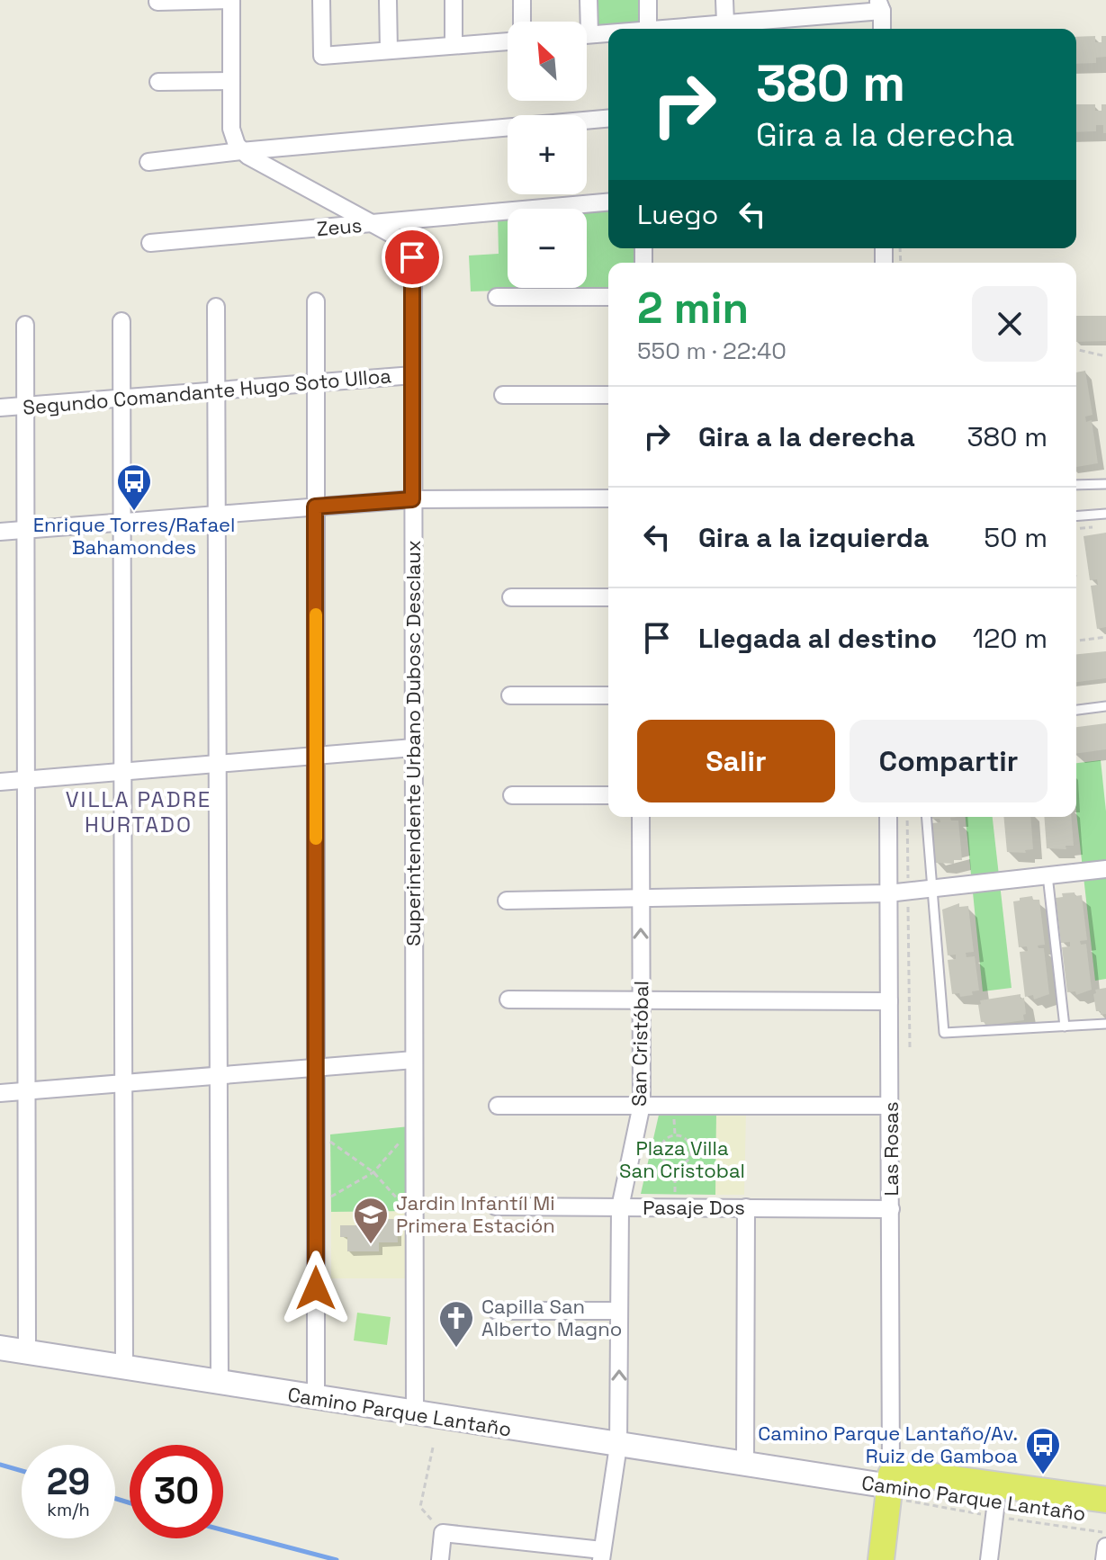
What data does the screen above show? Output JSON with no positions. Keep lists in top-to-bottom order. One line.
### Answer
{"streets":{"main road":["Camino Parque Lantaño"],"street":["Zeus","Segundo Comandante Hugo Soto Ulloa","Superintendente Urbano Dubosc Desclaux","San Cristóbal","Las Rosas","Pasaje Dos"]},"crossings":[["Zeus","Superintendente Urbano Dubosc Desclaux"],["Segundo Comandante Hugo Soto Ulloa","Superintendente Urbano Dubosc Desclaux"],["Superintendente Urbano Dubosc Desclaux","Camino Parque Lantaño"],["San Cristóbal","Pasaje Dos"],["San Cristóbal","Camino Parque Lantaño"],["Las Rosas","Pasaje Dos"],["Las Rosas","Camino Parque Lantaño"]],"districts":["VILLA PADRE HURTADO"],"parks":["Plaza Villa San Cristobal"],"places":{"bus stop":["Enrique Torres/Rafael Bahamondes","Camino Parque Lantaño/Av. Ruiz de Gamboa"],"school or university":["Jardin Infantíl Mi Primera Estación"],"church":["Capilla San Alberto Magno"]},"north":"top left","page":{"map_buttons":["+","−"],"turn":["380 m","Gira a la derecha"],"then":"Luego","heading":["2 min","550 m · 22:40"],"list":[{"name":"Gira a la derecha","value":"380 m"},{"name":"Gira a la izquierda","value":"50 m"},{"name":"Llegada al destino","value":"120 m"}],"buttons":["Salir","Compartir"],"speed":"29 km/h","limit":"30"}}
